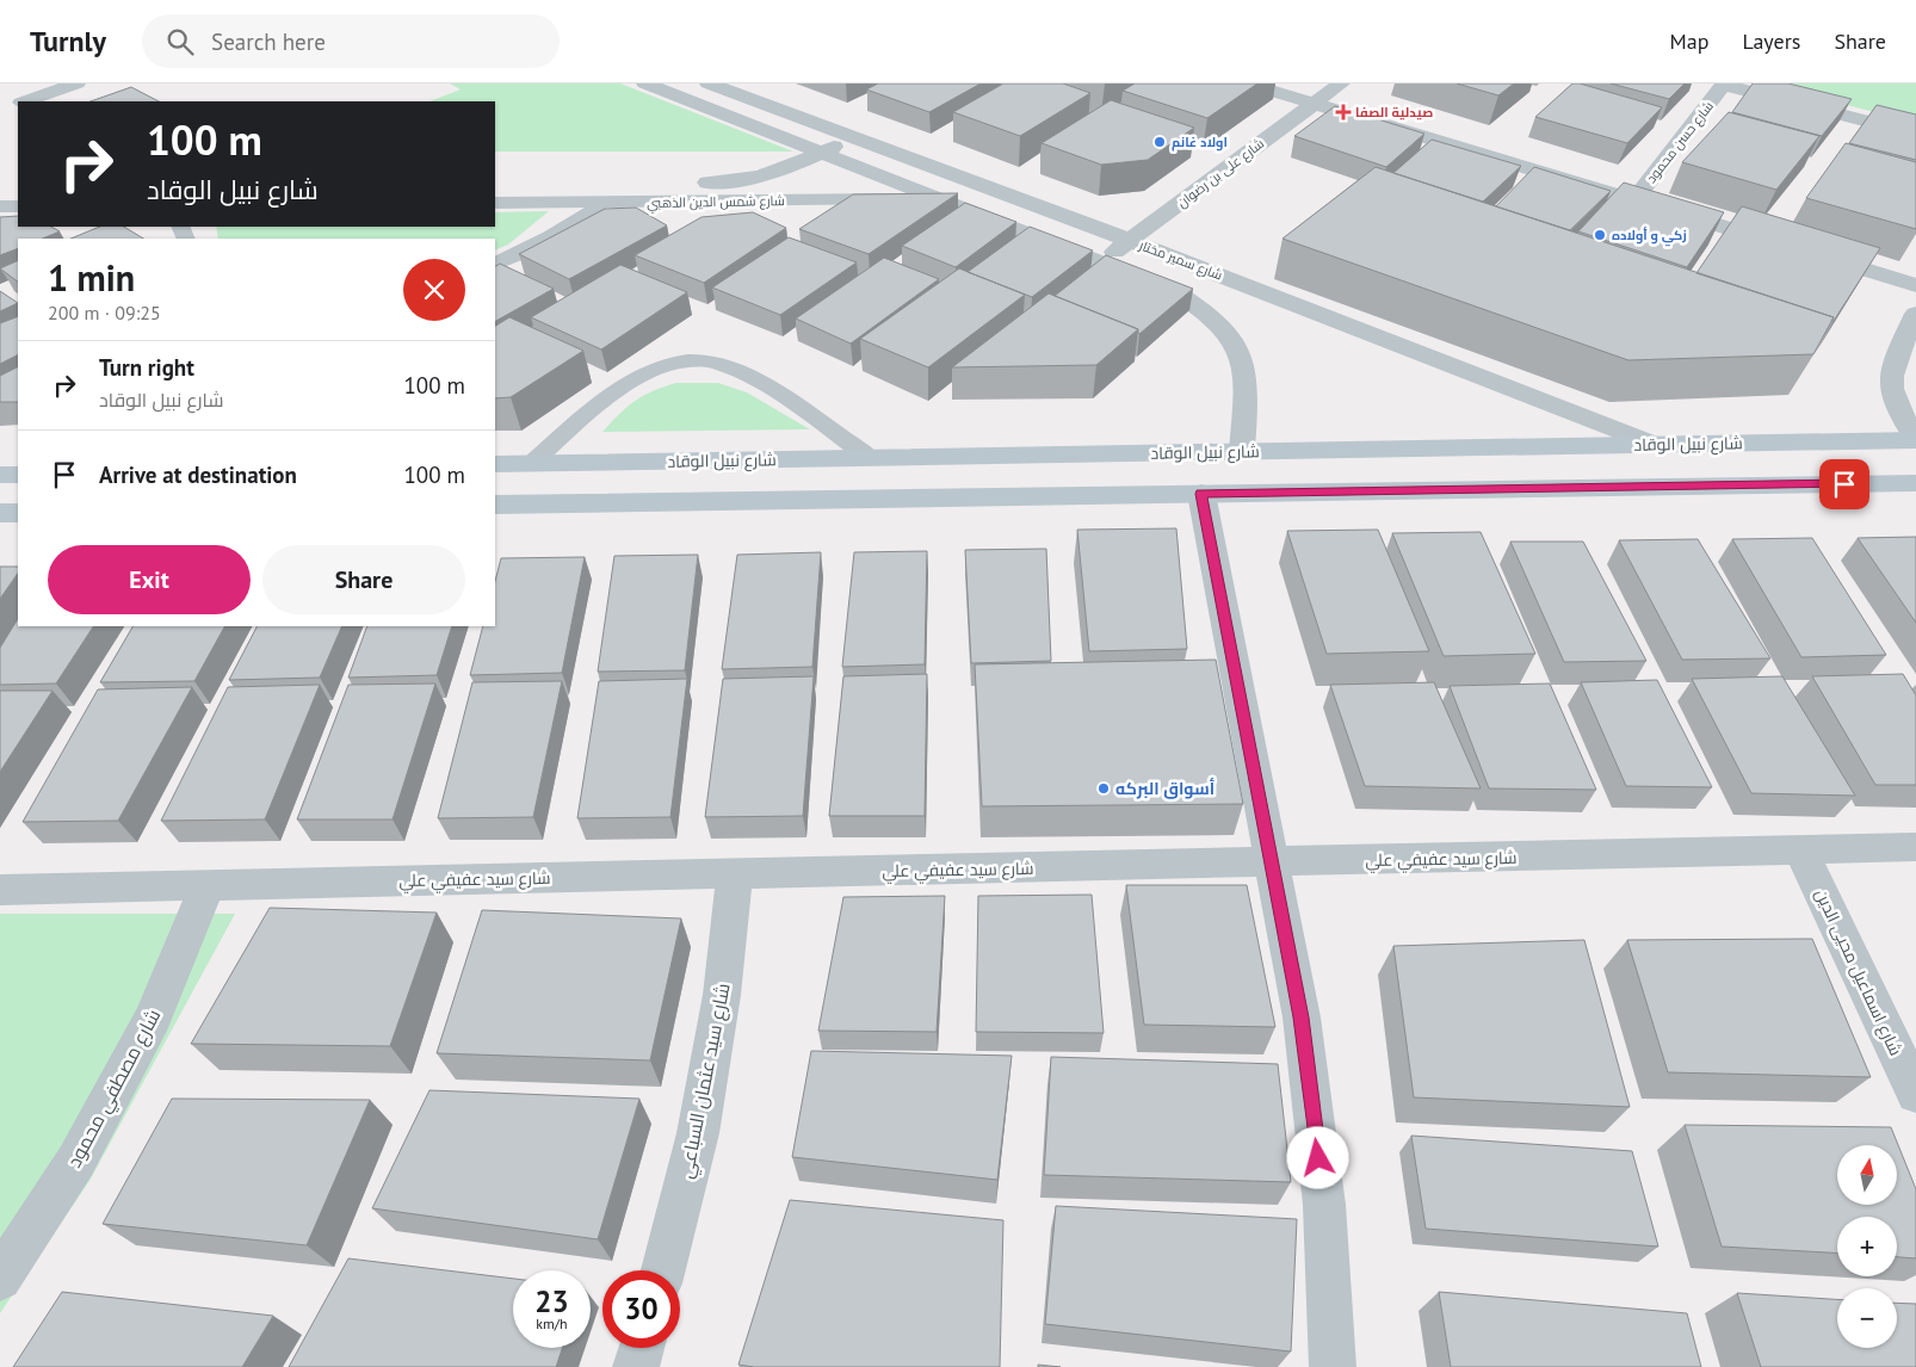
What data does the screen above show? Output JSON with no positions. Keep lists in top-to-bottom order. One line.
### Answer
{"streets":{"street":["شارع حسن محمود","شارع على بن رضوان","شارع شمس الدين الذهبي","شارع سمير مختار","شارع نبيل الوقاد","شارع سيد عفيفي علي","شارع اسماعيل محيى الدين","شارع سيد عثمان السباعي","شارع مصطفي محمود"]},"crossings":[["شارع على بن رضوان","شارع سمير مختار"],["شارع شمس الدين الذهبي","شارع سمير مختار"],["شارع سمير مختار","شارع نبيل الوقاد"],["شارع سيد عفيفي علي","شارع اسماعيل محيى الدين"],["شارع سيد عفيفي علي","شارع سيد عثمان السباعي"],["شارع سيد عفيفي علي","شارع مصطفي محمود"]],"places":{"health":["صيدلية الصفا"],"other":["اولاد غانم","زكي و أولاده","أسواق البركه"]},"north":"top","page":{"header":"Turnly","search":"Search here","nav":["Map","Layers","Share"],"turn":["100 m","شارع نبيل الوقاد"],"heading":["1 min","200 m · 09:25"],"list":[{"name":"Turn right","note":"شارع نبيل الوقاد","value":"100 m"},{"name":"Arrive at destination","value":"100 m"}],"buttons":["Exit","Share"],"map_buttons":["+","−"],"speed":"23 km/h","limit":"30"}}
